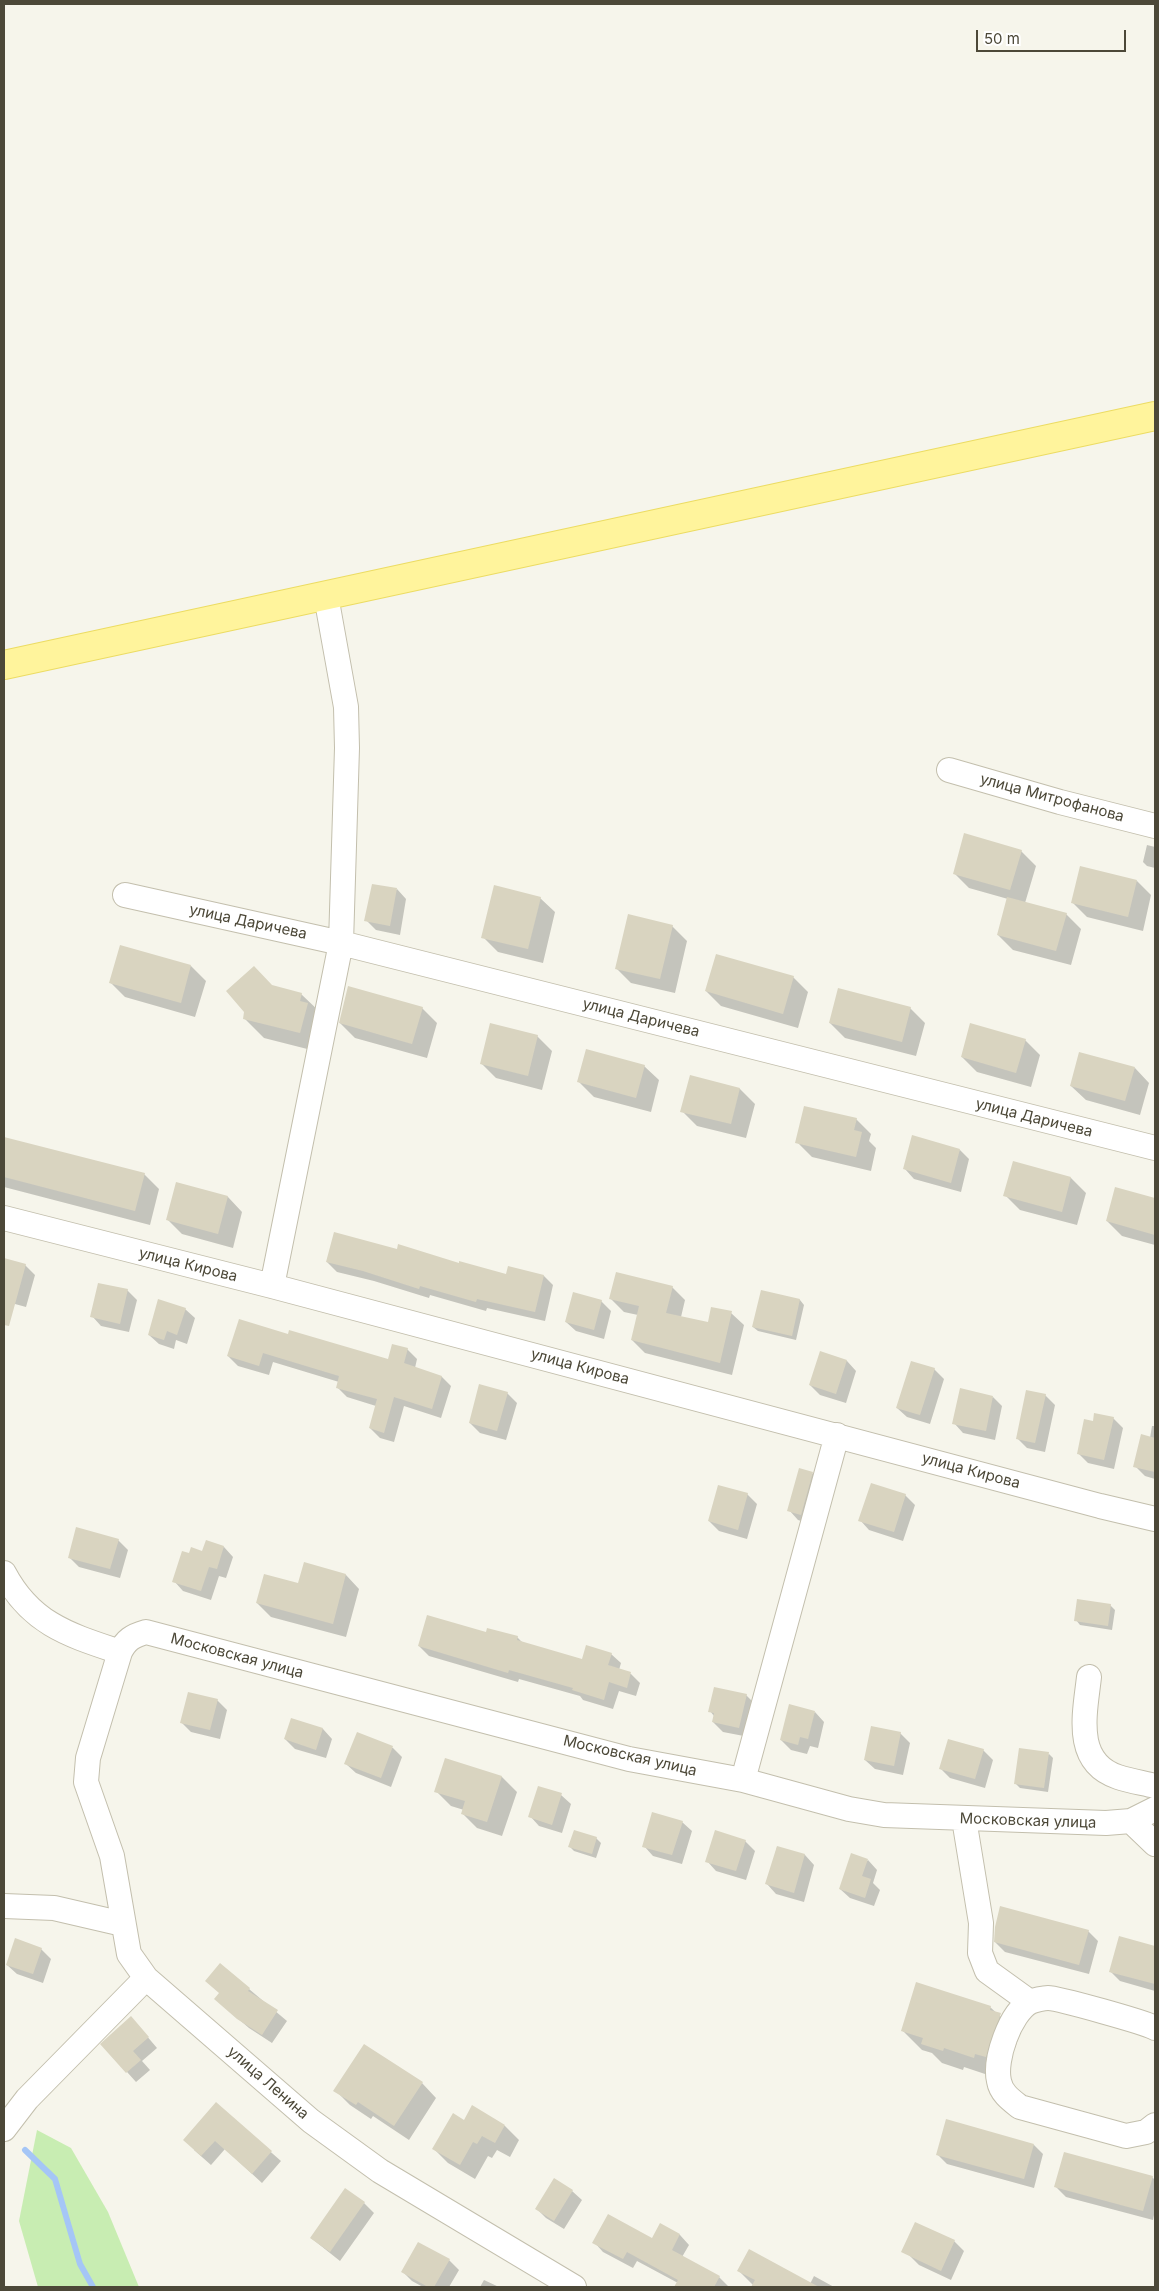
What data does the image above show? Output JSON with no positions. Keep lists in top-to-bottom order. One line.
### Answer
{"streets":{"street":["улица Митрофанова","улица Даричева","улица Кирова","Московская улица","улица Ленина"]},"crossings":[["Московская улица","улица Ленина"]],"scale_bar":"50 m"}
